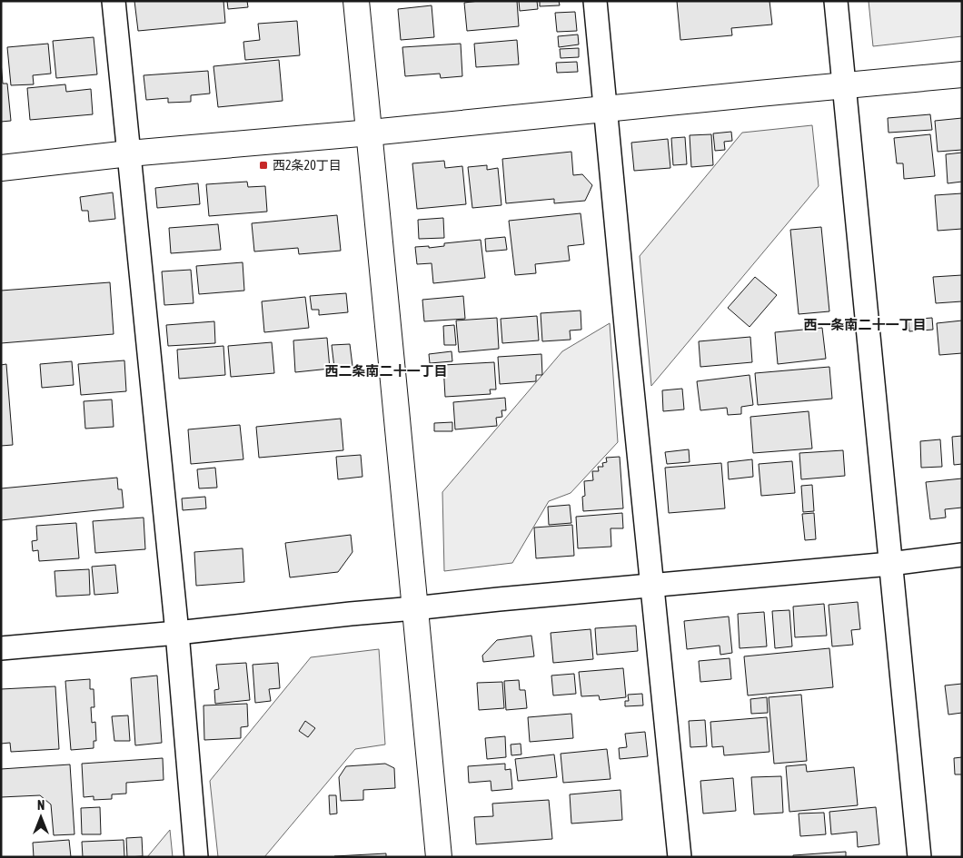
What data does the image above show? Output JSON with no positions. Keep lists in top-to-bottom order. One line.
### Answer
{"districts":["西一条南二十一丁目","西二条南二十一丁目"],"places":{"transit":["西2条20丁目"]},"north":"top"}
